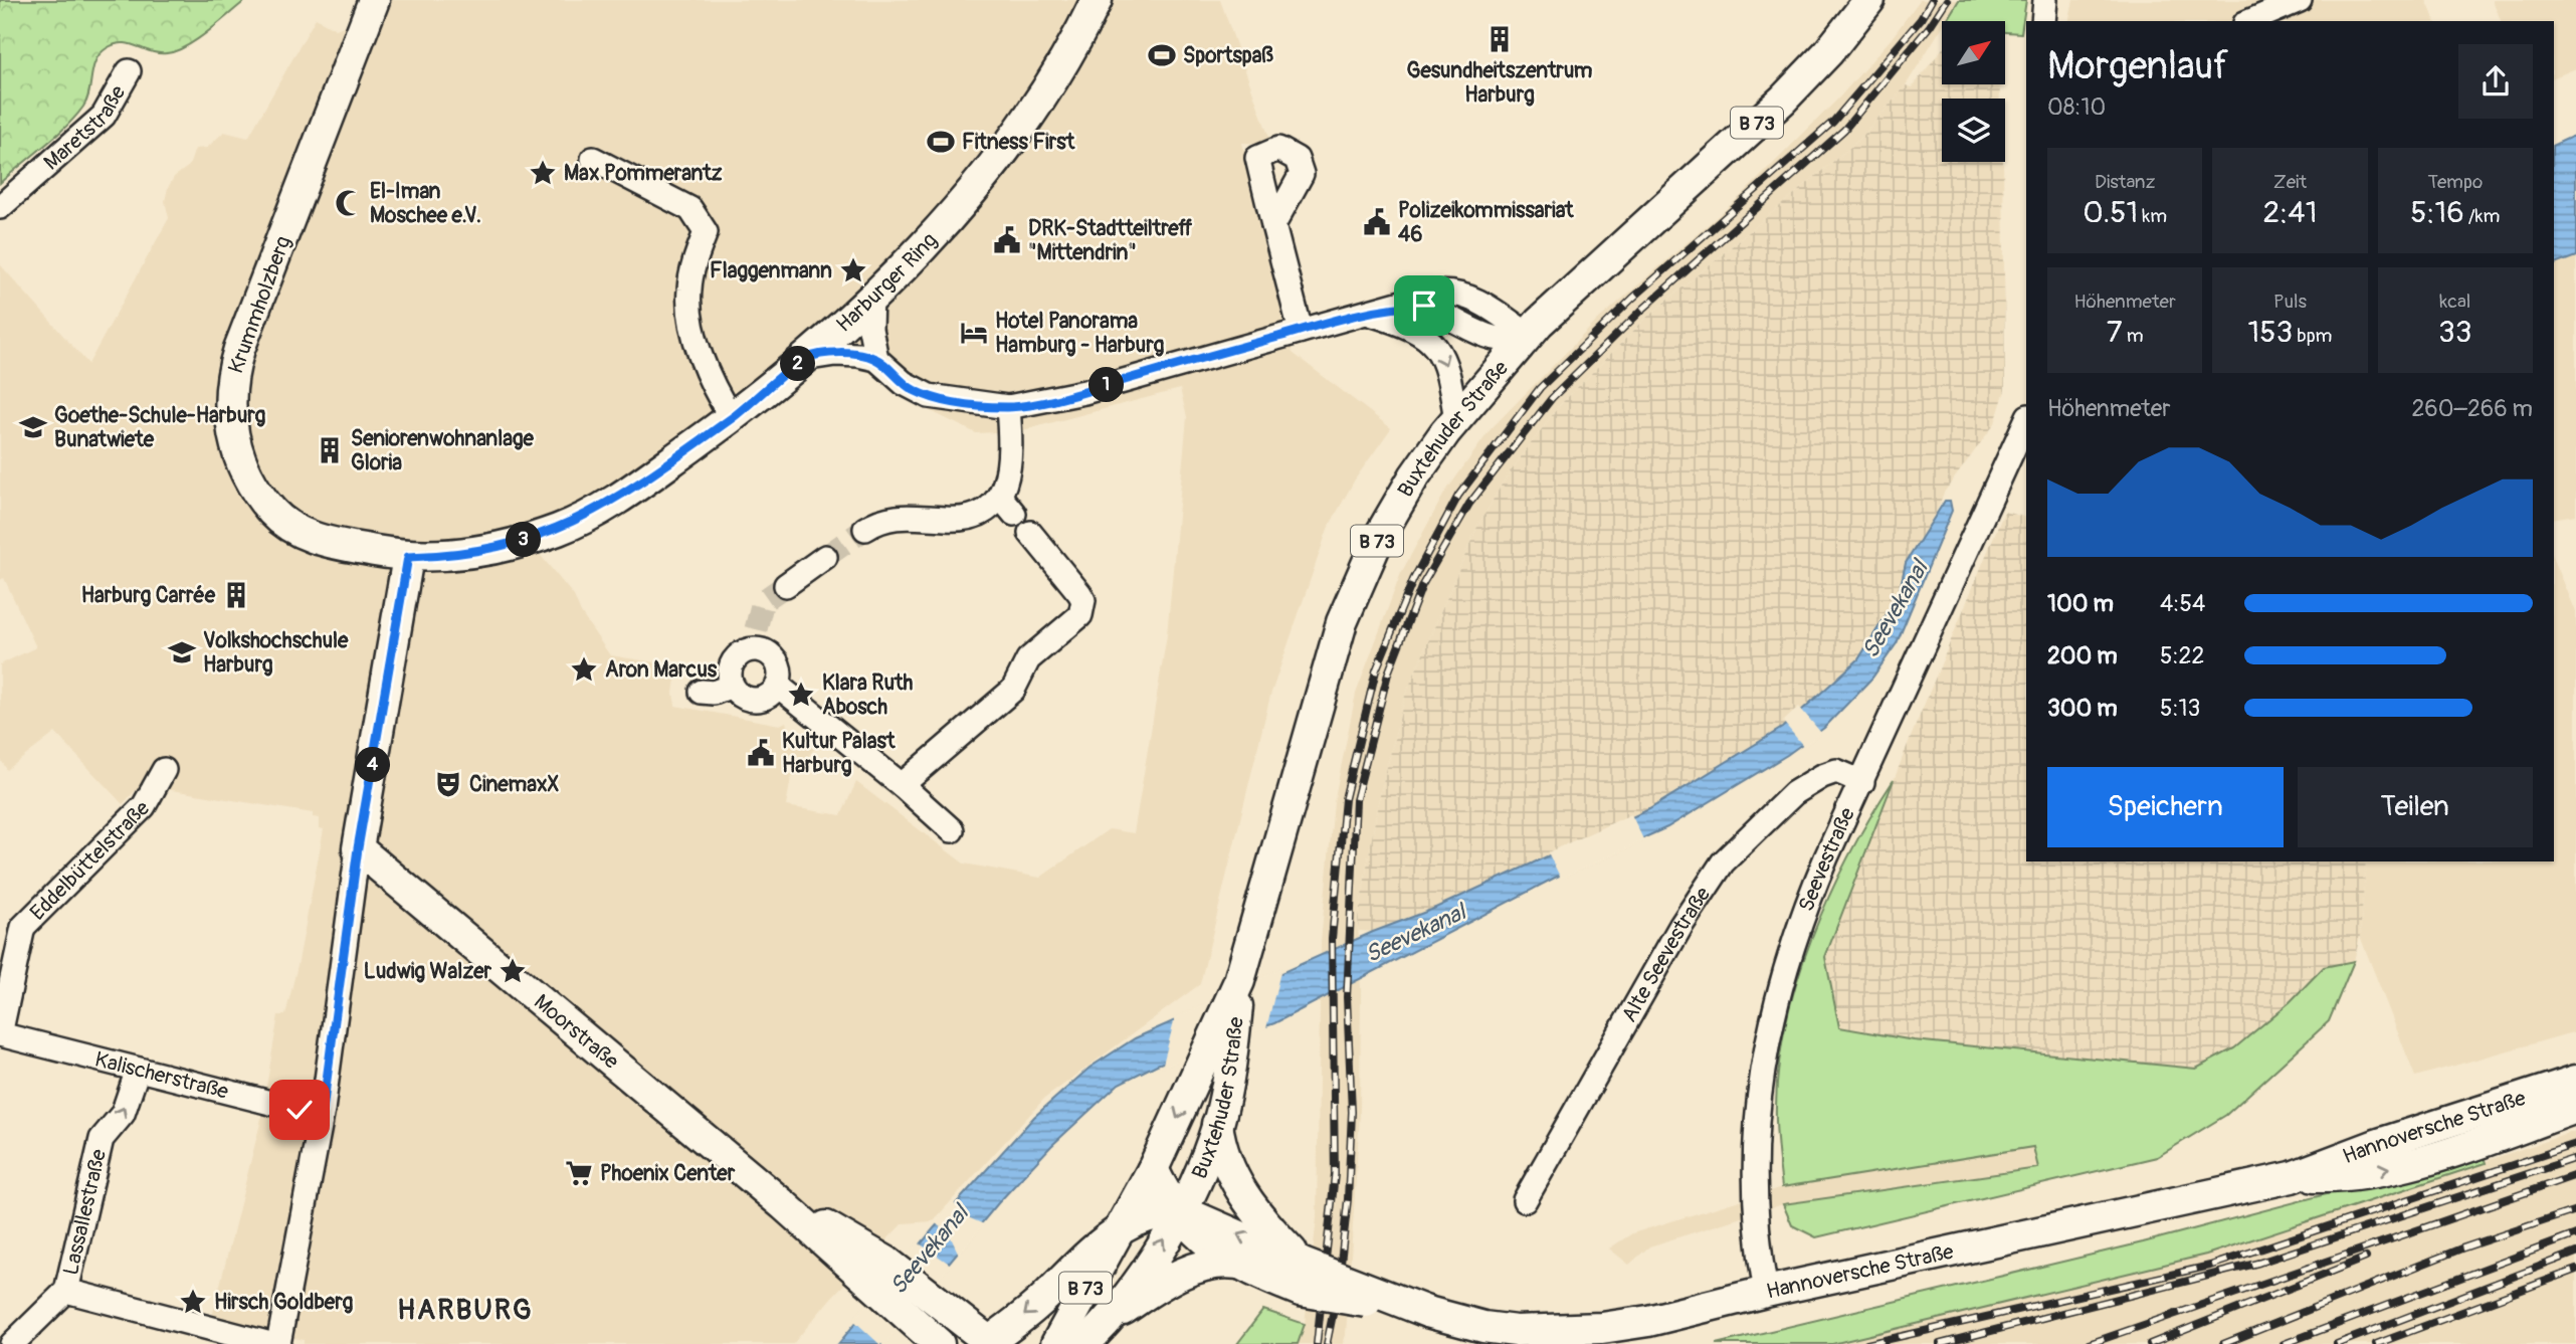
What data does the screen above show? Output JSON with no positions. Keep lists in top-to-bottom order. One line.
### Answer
{"streets":{"main road":["B 73","Harburger Ring","Krummholzberg","Buxtehuder Straße","Moorstraße","Hannoversche Straße"],"street":["Maretstraße","Eddelbüttelstraße","Seevestraße","Alte Seevestraße","Kalischerstraße","Lassallestraße"]},"crossings":[["B 73","Buxtehuder Straße"],["B 73","Hannoversche Straße"],["Harburger Ring","Krummholzberg"],["Buxtehuder Straße","Hannoversche Straße"],["Eddelbüttelstraße","Kalischerstraße"],["Seevestraße","Alte Seevestraße"],["Seevestraße","Hannoversche Straße"],["Kalischerstraße","Lassallestraße"]],"districts":["HARBURG"],"water":["Seevekanal"],"places":{"building":["Gesundheitszentrum Harburg","Seniorenwohnanlage Gloria","Harburg Carrée"],"sports":["Sportspaß","Fitness First"],"place":["Max Pommerantz","Flaggenmann","Aron Marcus","Klara Ruth Abosch","Ludwig Walzer","Hirsch Goldberg"],"mosque":["El-Iman Moschee e.V."],"public building":["Polizeikommissariat 46","DRK-Stadtteiltreff \"Mittendrin\"","Kultur Palast Harburg"],"hotel":["Hotel Panorama Hamburg - Harburg"],"school or university":["Goethe-Schule-Harburg Bunatwiete","Volkshochschule Harburg"],"theatre":["CinemaxX"],"supermarket":["Phoenix Center"]},"north":"top right","page":{"heading":["Morgenlauf","08:10"],"stats":[["Distanz","0.51 km"],["Zeit","2:41"],["Tempo","5:16 /km"],["Höhenmeter","7 m"],["Puls","153 bpm"],["kcal","33"]],"pins":["2","1","3","4"],"chart":["Höhenmeter","260–266 m"],"list":[{"name":"100 m","note":"4:54"},{"name":"200 m","note":"5:22"},{"name":"300 m","note":"5:13"}],"buttons":["Speichern","Teilen"]}}
